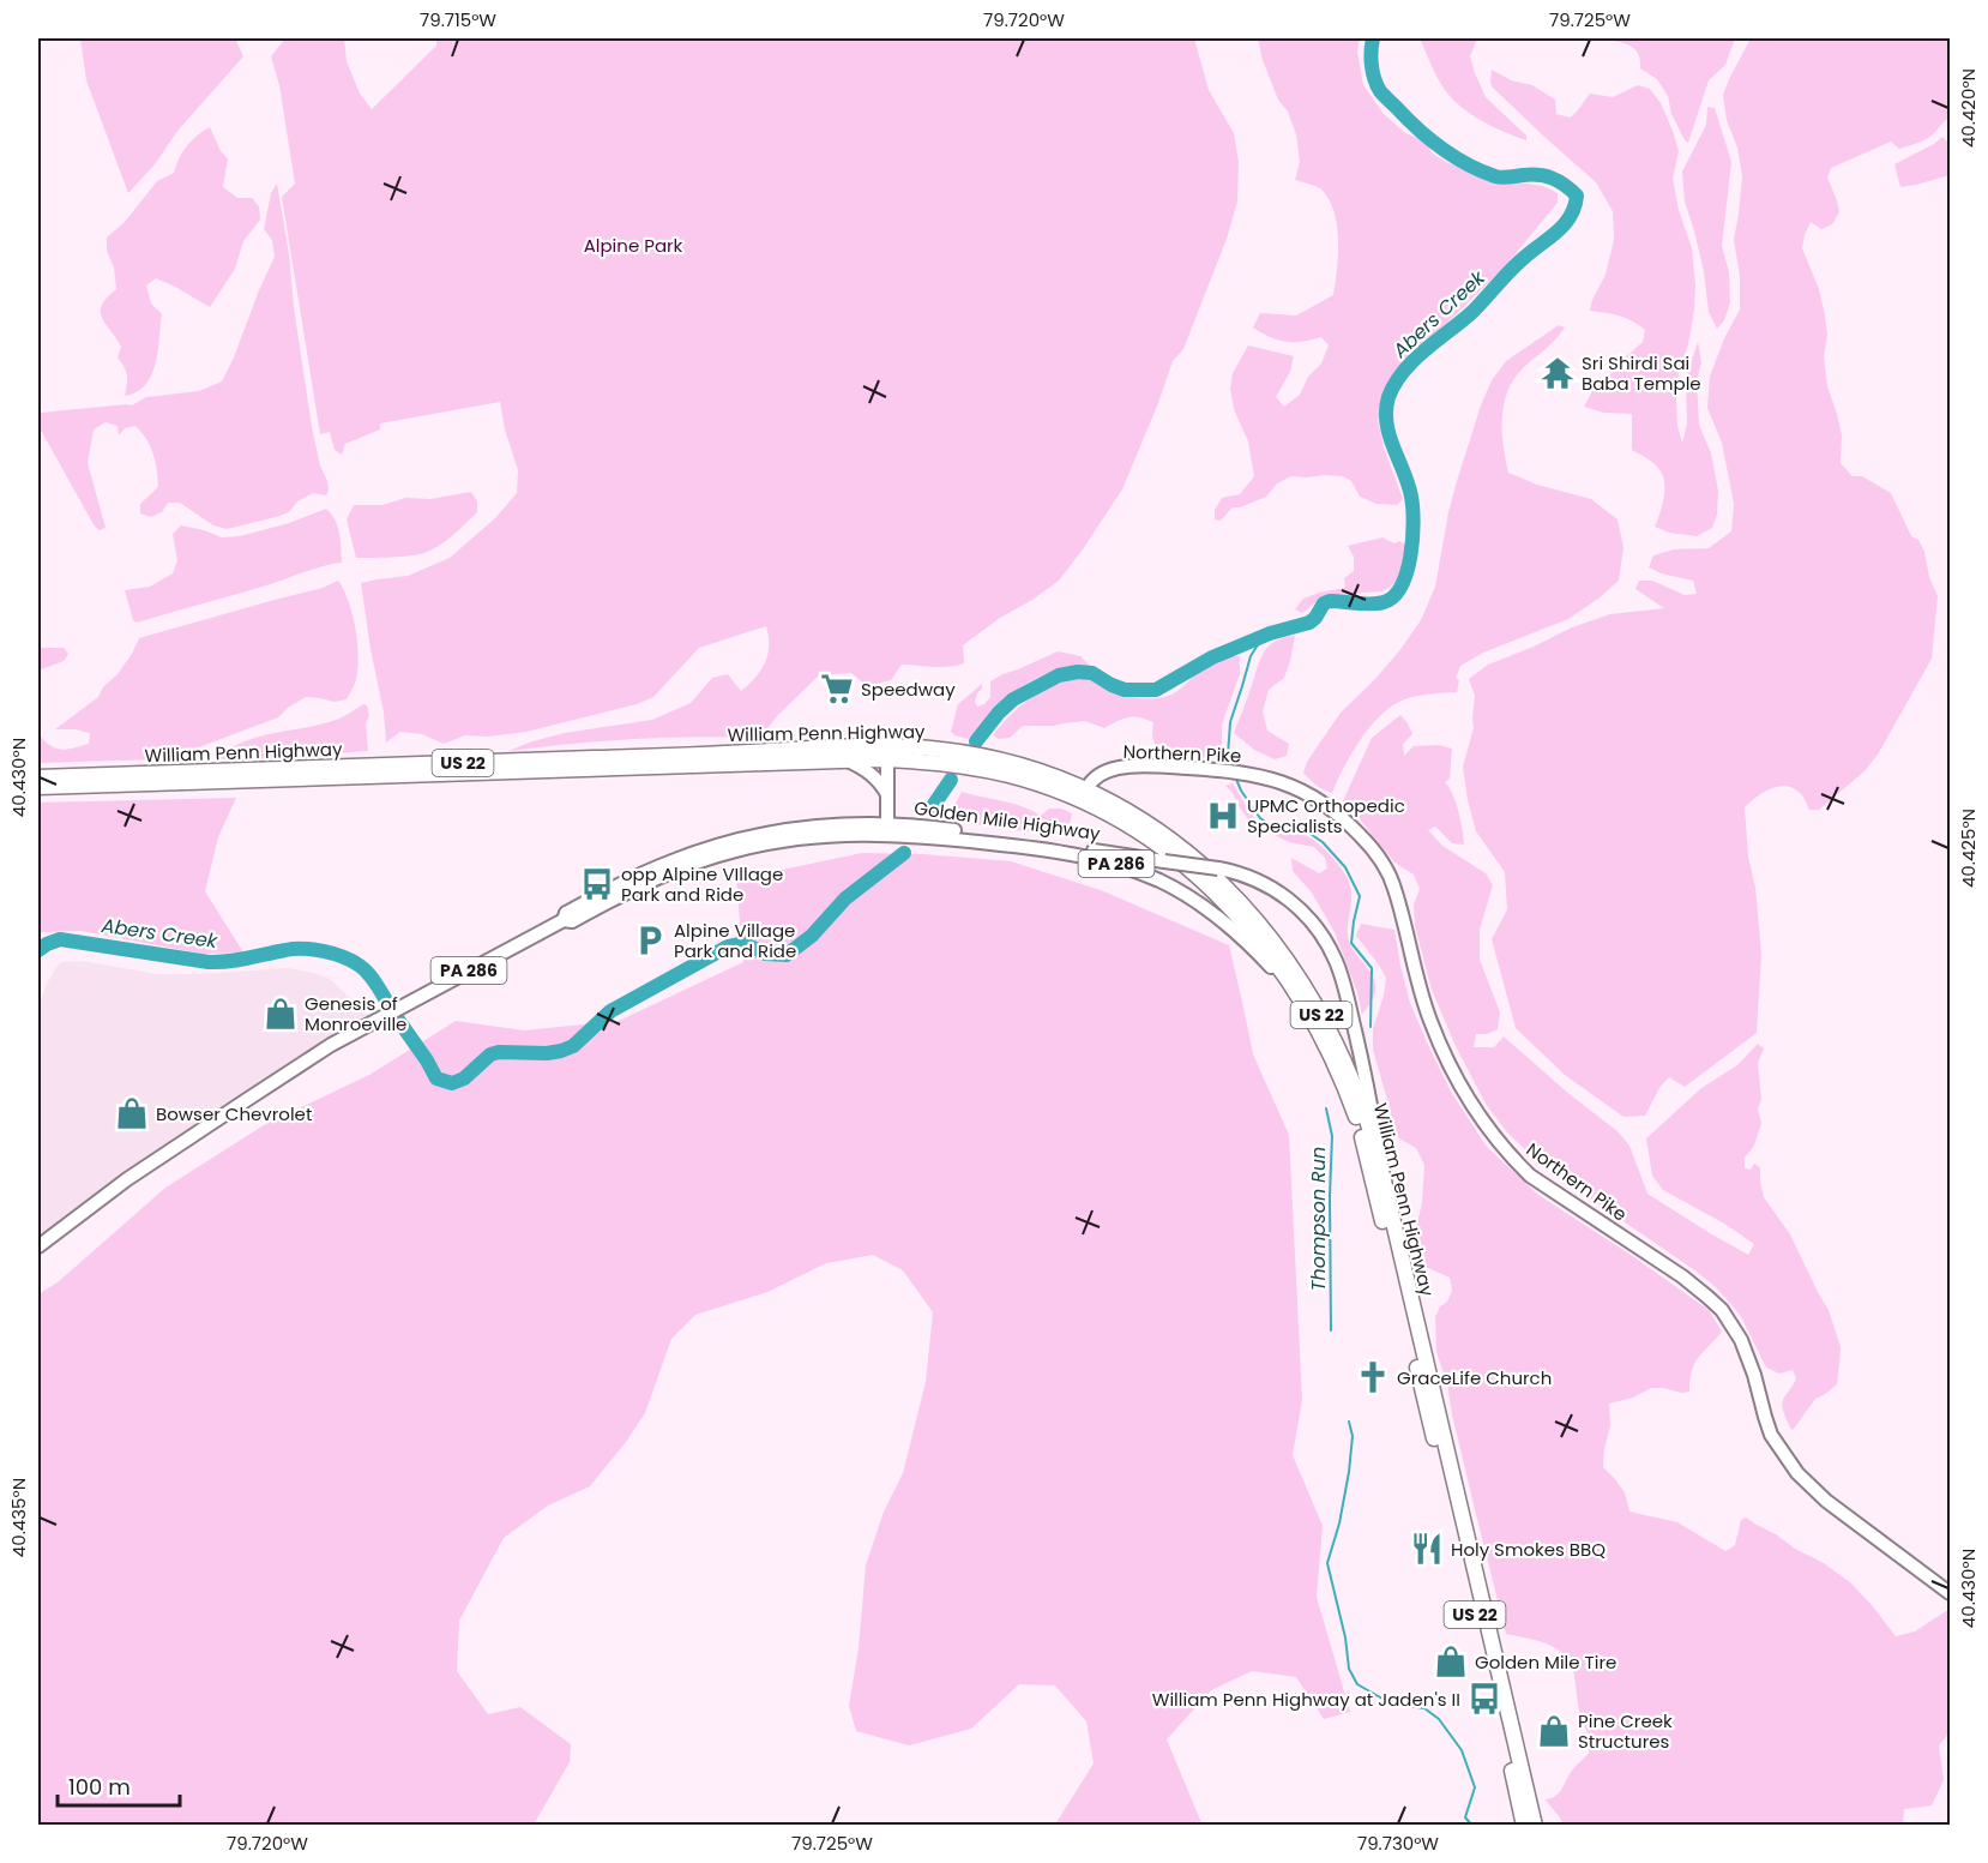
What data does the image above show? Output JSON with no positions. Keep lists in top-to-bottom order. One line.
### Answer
{"streets":{"highway":["William Penn Highway","US 22"],"main road":["Northern Pike","Golden Mile Highway","PA 286"]},"crossings":[["William Penn Highway","Northern Pike"],["William Penn Highway","Golden Mile Highway"]],"water":["Abers Creek","Thompson Run"],"parks":["Alpine Park"],"places":{"temple":["Sri Shirdi Sai Baba Temple"],"supermarket":["Speedway"],"hospital":["UPMC Orthopedic Specialists"],"bus stop":["opp Alpine VIllage Park and Ride","William Penn Highway at Jaden's II"],"parking":["Alpine Village Park and Ride"],"shop":["Genesis of Monroeville","Bowser Chevrolet","Golden Mile Tire","Pine Creek Structures"],"church":["GraceLife Church"],"restaurant":["Holy Smokes BBQ"]},"scale_bar":"100 m","coordinates":["79.715°W","79.720°W","79.725°W","40.420°N","40.430°N","40.425°N","40.435°N","79.730°W"]}
